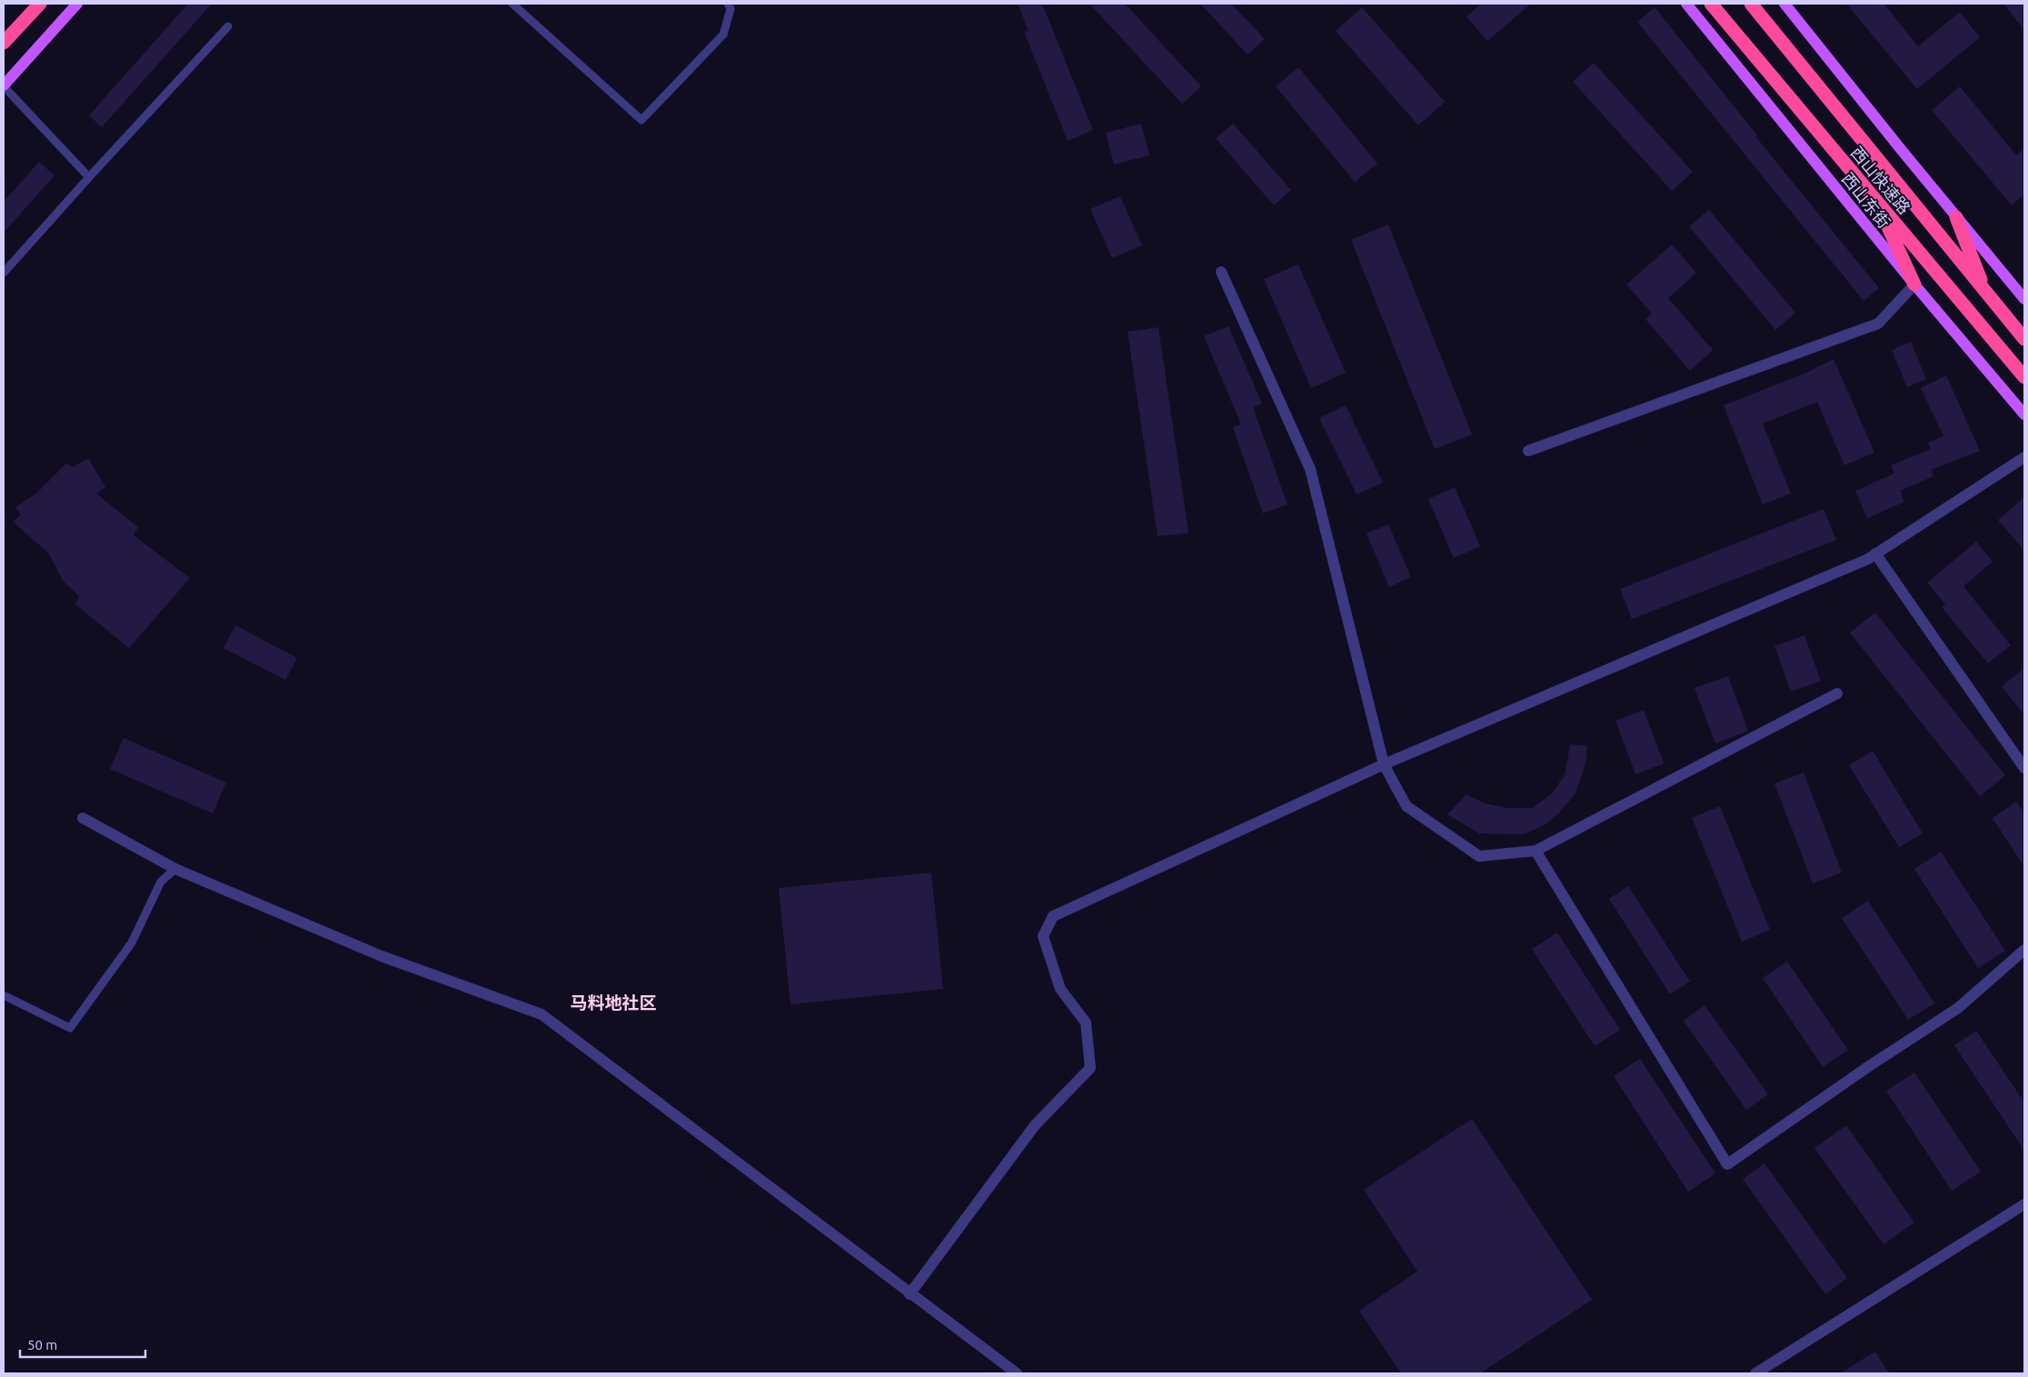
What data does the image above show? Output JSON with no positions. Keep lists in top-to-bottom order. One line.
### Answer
{"streets":{"highway":["西山快速路"],"main road":["西山东街"]},"districts":["马料地社区"],"scale_bar":"50 m"}
